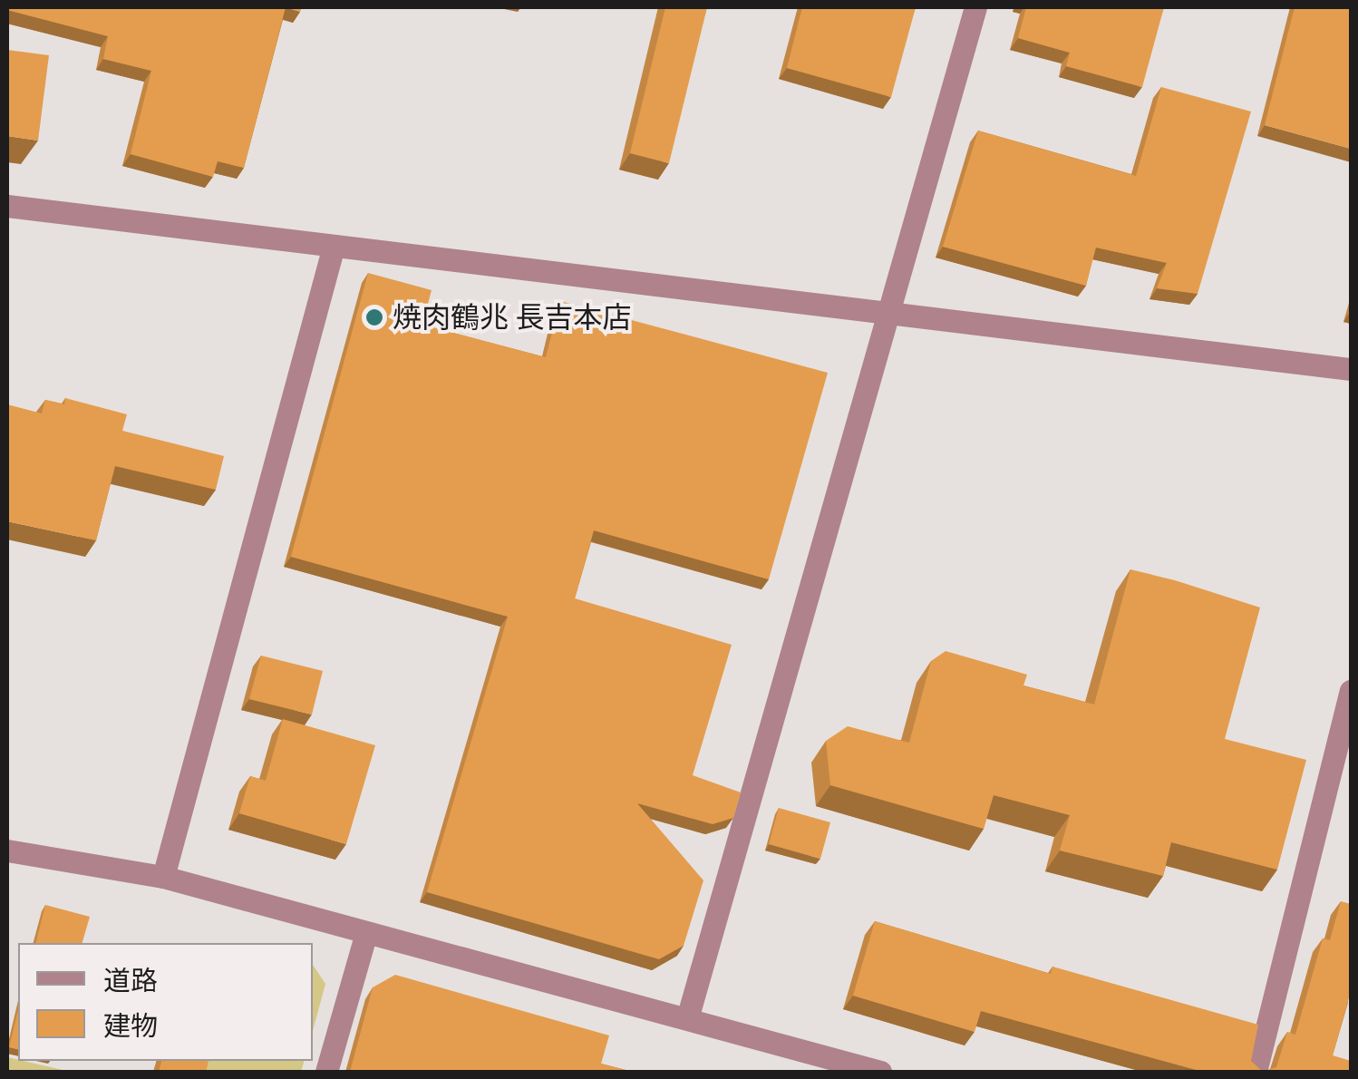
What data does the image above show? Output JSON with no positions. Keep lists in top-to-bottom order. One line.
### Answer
{"places":["焼肉鶴兆 長吉本店"],"legend":["道路","建物"]}
